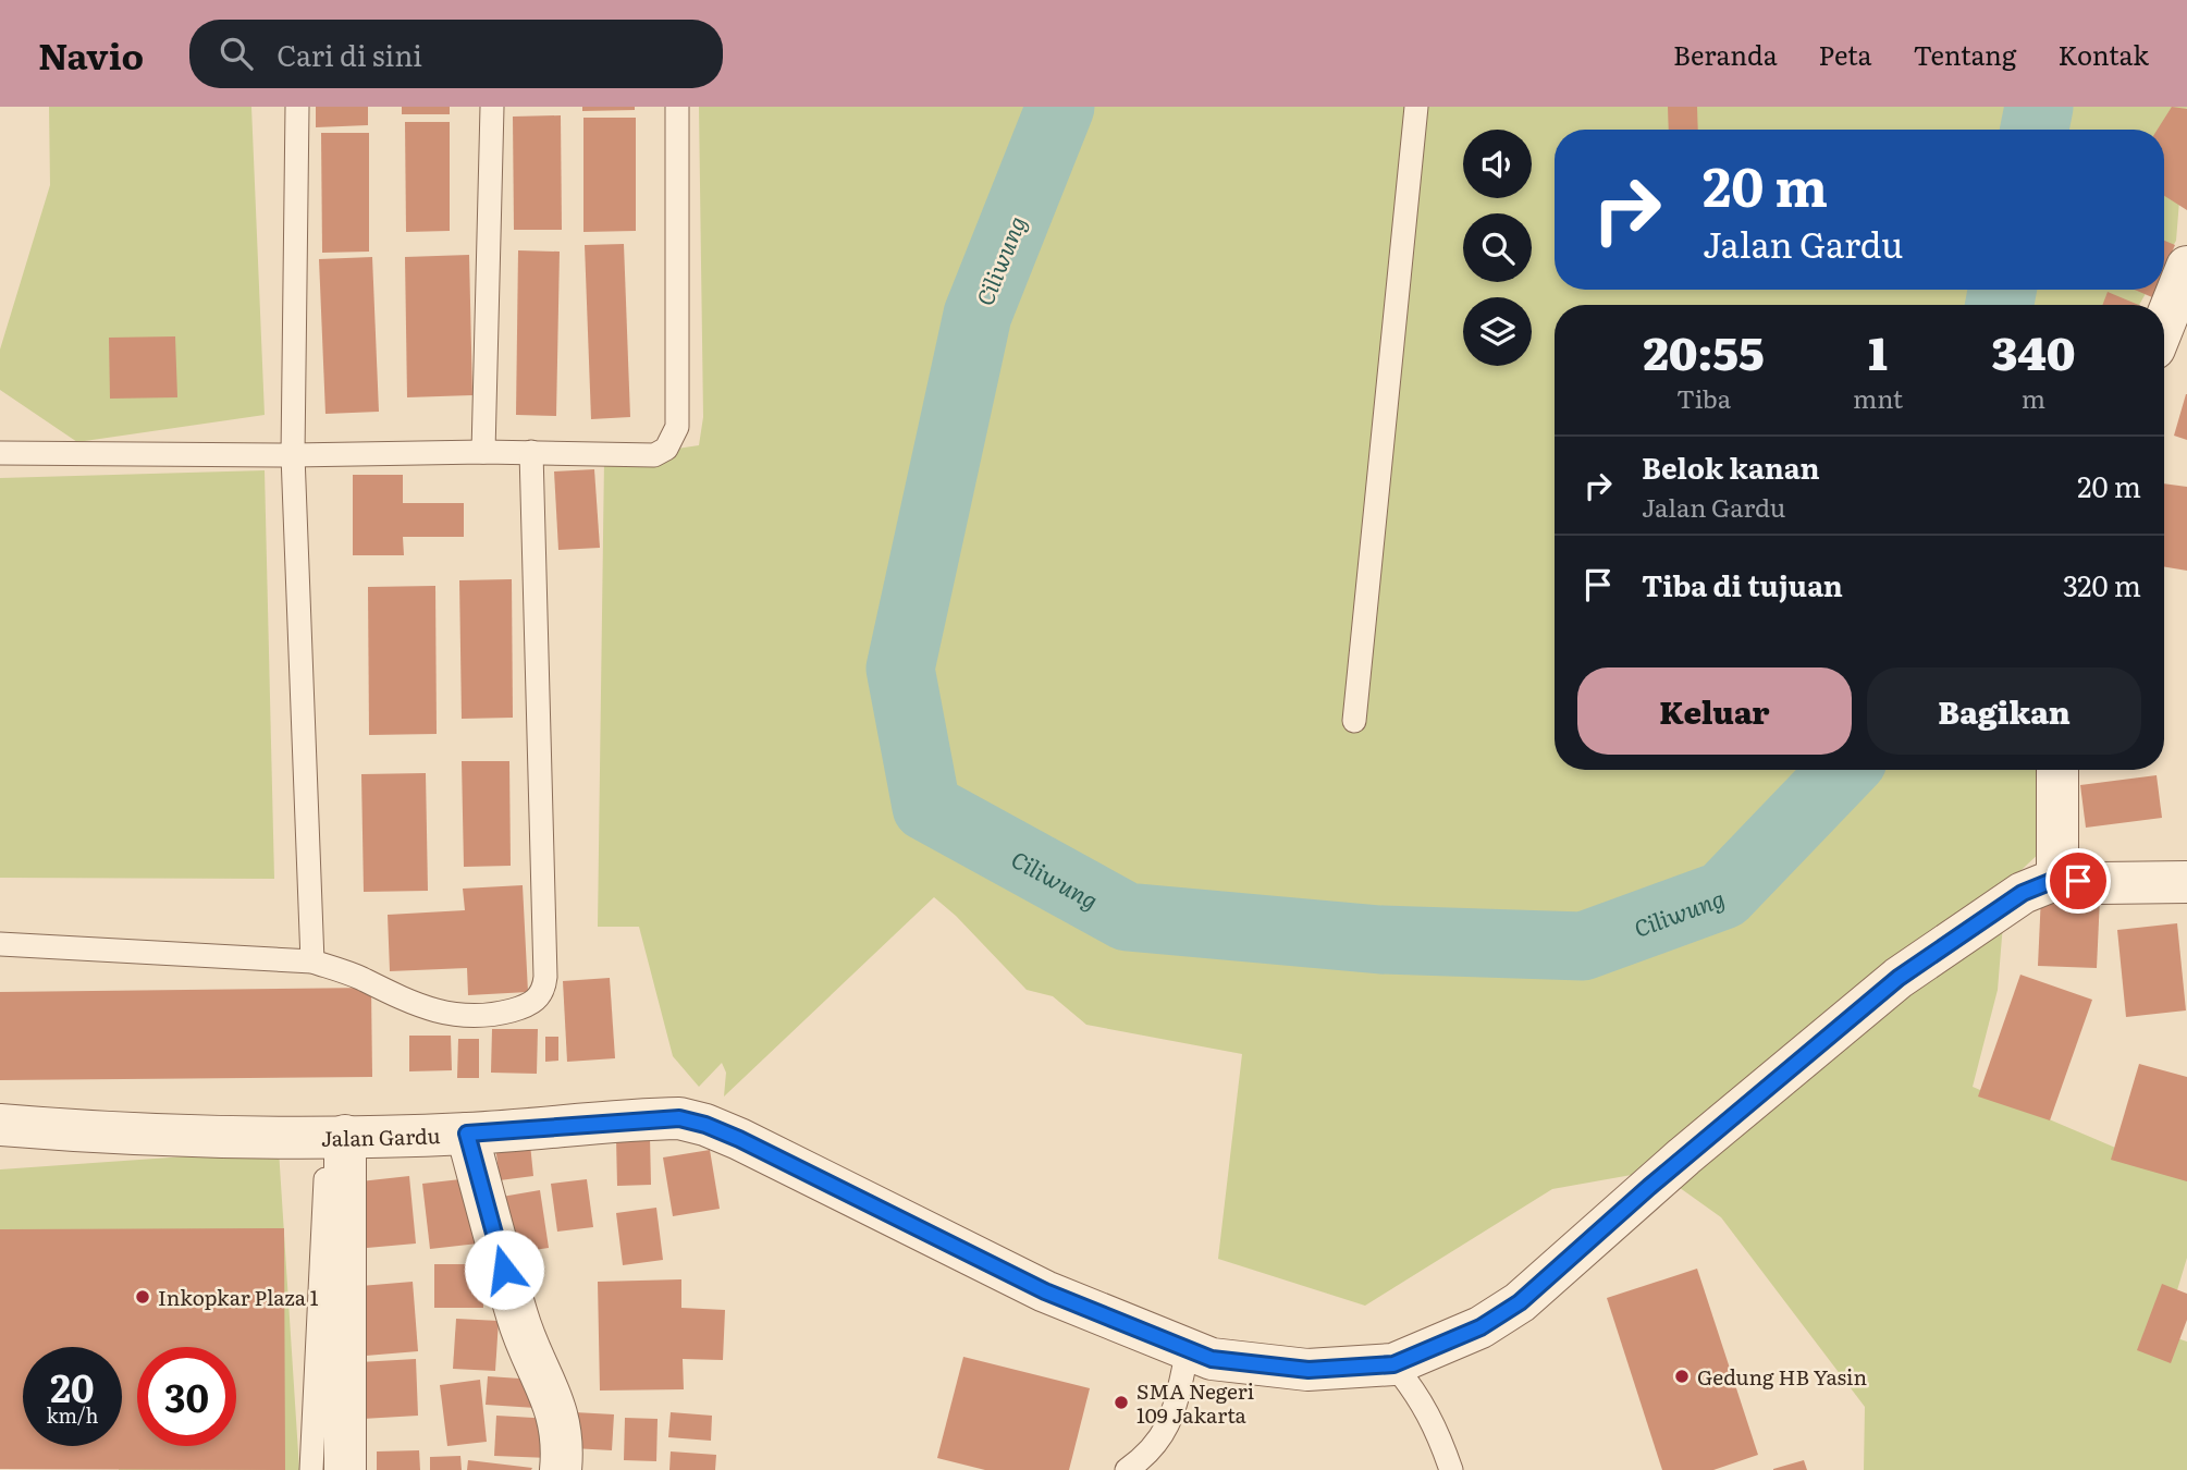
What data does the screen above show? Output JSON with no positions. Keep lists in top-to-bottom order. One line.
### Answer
{"streets":{"street":["Jalan Gardu"]},"water":["Ciliwung"],"places":["Inkopkar Plaza 1","Gedung HB Yasin","SMA Negeri 109 Jakarta"],"page":{"header":"Navio","search":"Cari di sini","nav":["Beranda","Peta","Tentang","Kontak"],"turn":["20 m","Jalan Gardu"],"eta":["20:55","Tiba","1","mnt","340","m"],"list":[{"name":"Belok kanan","note":"Jalan Gardu","value":"20 m"},{"name":"Tiba di tujuan","value":"320 m"}],"buttons":["Keluar","Bagikan"],"speed":"20 km/h","limit":"30"}}
